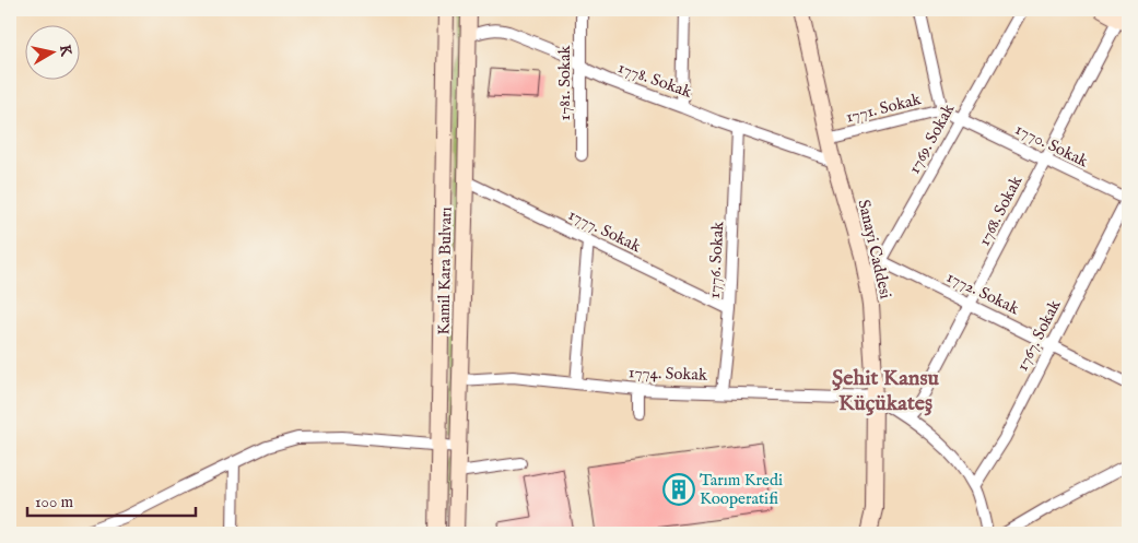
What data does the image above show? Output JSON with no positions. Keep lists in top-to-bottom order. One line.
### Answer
{"streets":{"main road":["Sanayi Caddesi","Kamil Kara Bulvarı"],"street":["1778. Sokak","1781. Sokak","1771. Sokak","1769. Sokak","1770. Sokak","1768. Sokak","1777. Sokak","1776. Sokak","1772. Sokak","1767. Sokak","1774. Sokak"]},"crossings":[["1778. Sokak","1781. Sokak"],["1778. Sokak","Sanayi Caddesi"],["1778. Sokak","1776. Sokak"],["1778. Sokak","Kamil Kara Bulvarı"],["1771. Sokak","1770. Sokak"],["1771. Sokak","Sanayi Caddesi"],["1769. Sokak","1770. Sokak"],["1769. Sokak","Sanayi Caddesi"],["1769. Sokak","1772. Sokak"],["1770. Sokak","1768. Sokak"],["1770. Sokak","1767. Sokak"],["1768. Sokak","1772. Sokak"],["1777. Sokak","1776. Sokak"],["1777. Sokak","Kamil Kara Bulvarı"],["Sanayi Caddesi","1774. Sokak"],["1776. Sokak","1774. Sokak"],["Kamil Kara Bulvarı","1774. Sokak"],["1772. Sokak","1767. Sokak"]],"districts":["Şehit Kansu Küçükateş"],"places":{"building":["Tarım Kredi Kooperatifi"]},"scale_bar":"100 m","north":"right"}
